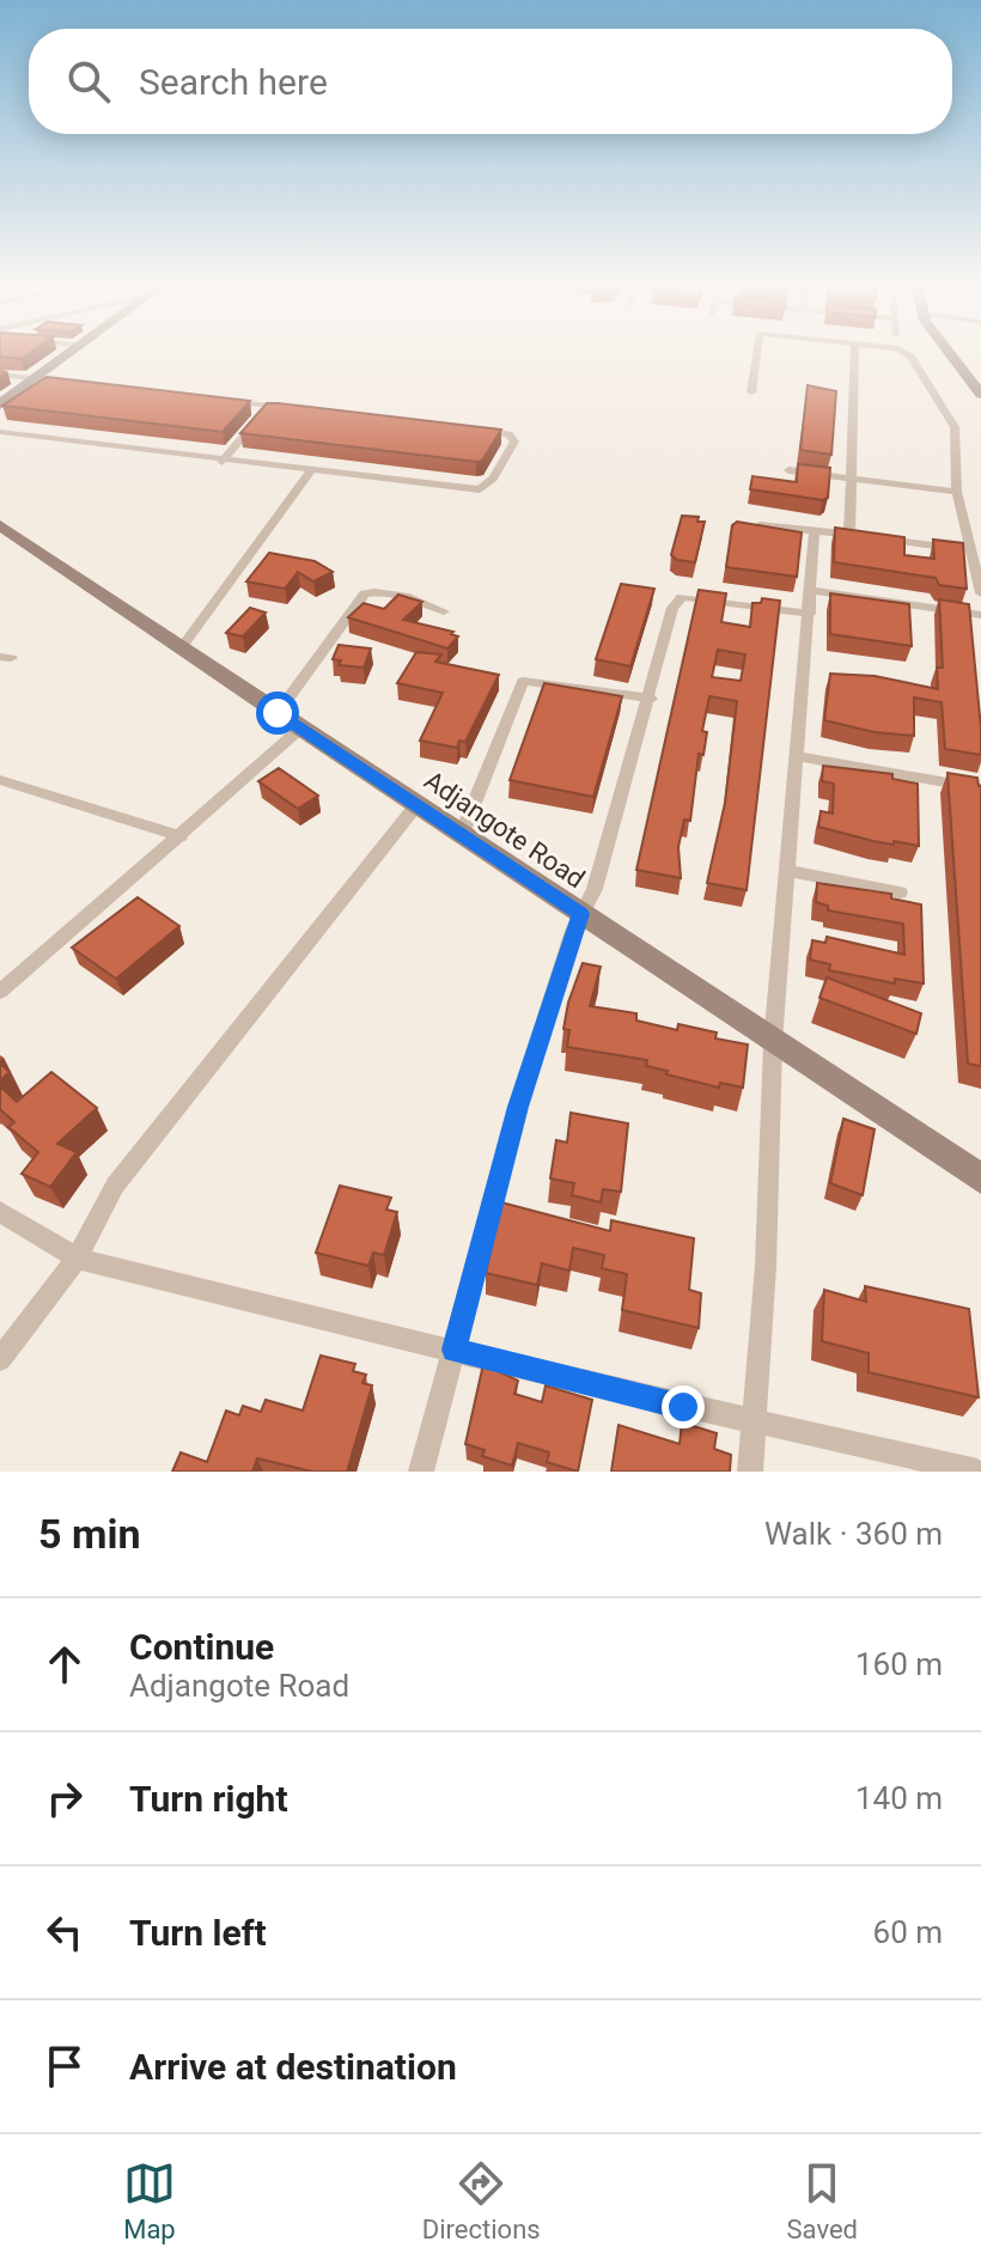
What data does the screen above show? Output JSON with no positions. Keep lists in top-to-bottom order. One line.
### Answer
{"streets":{"street":["Adjangote Road"]},"page":{"search":"Search here","heading":["5 min","Walk · 360 m"],"list":[["Continue","Adjangote Road","160 m"],["Turn right","140 m"],["Turn left","60 m"],"Arrive at destination"],"nav":["Map","Directions","Saved"]}}
